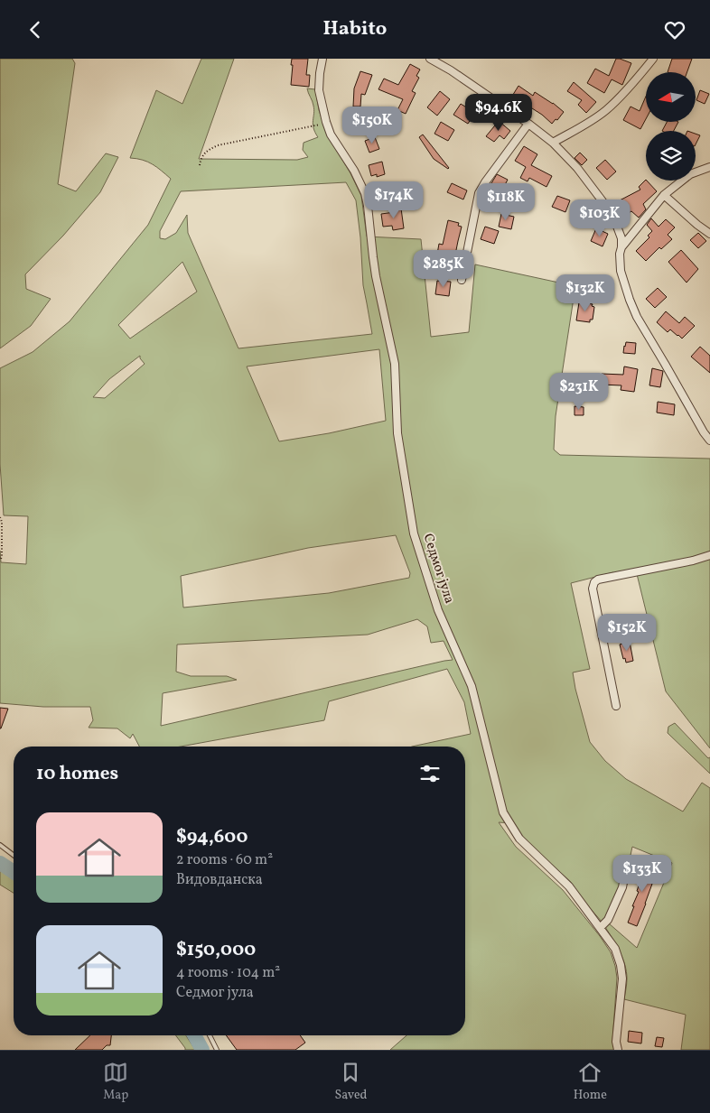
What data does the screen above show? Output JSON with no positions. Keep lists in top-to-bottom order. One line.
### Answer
{"streets":{"street":["Седмог јула"]},"north":"left","page":{"header":"Habito","price":["$94.6K","$150K","$174K","$118K","$103K","$285K","$132K","$231K","$152K","$133K"],"heading":"10 homes","list":[{"name":"$94,600","note":"2 rooms · 60 m² · Видовданска"},{"name":"$150,000","note":"4 rooms · 104 m² · Седмог јула"}],"tabs":["Map","Saved","Home"]}}
